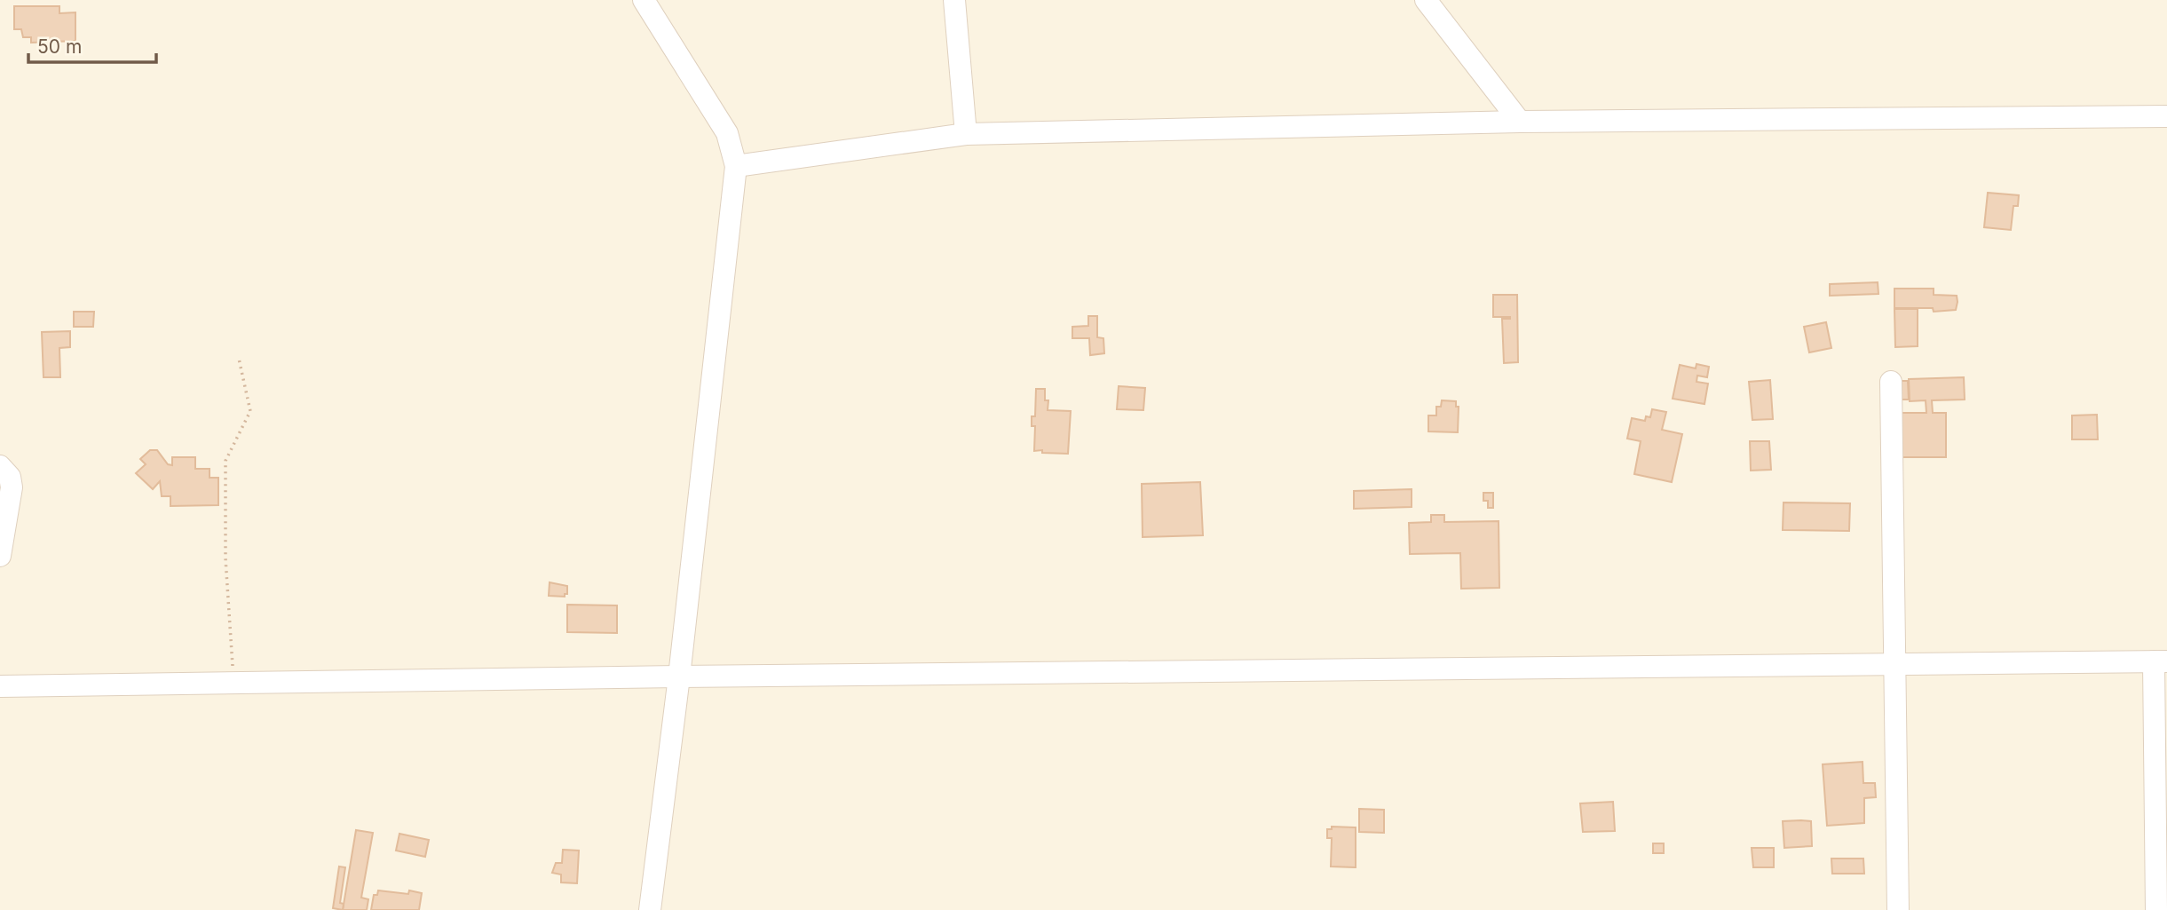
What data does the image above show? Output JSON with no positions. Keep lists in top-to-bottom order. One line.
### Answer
{"scale_bar":"50 m"}
